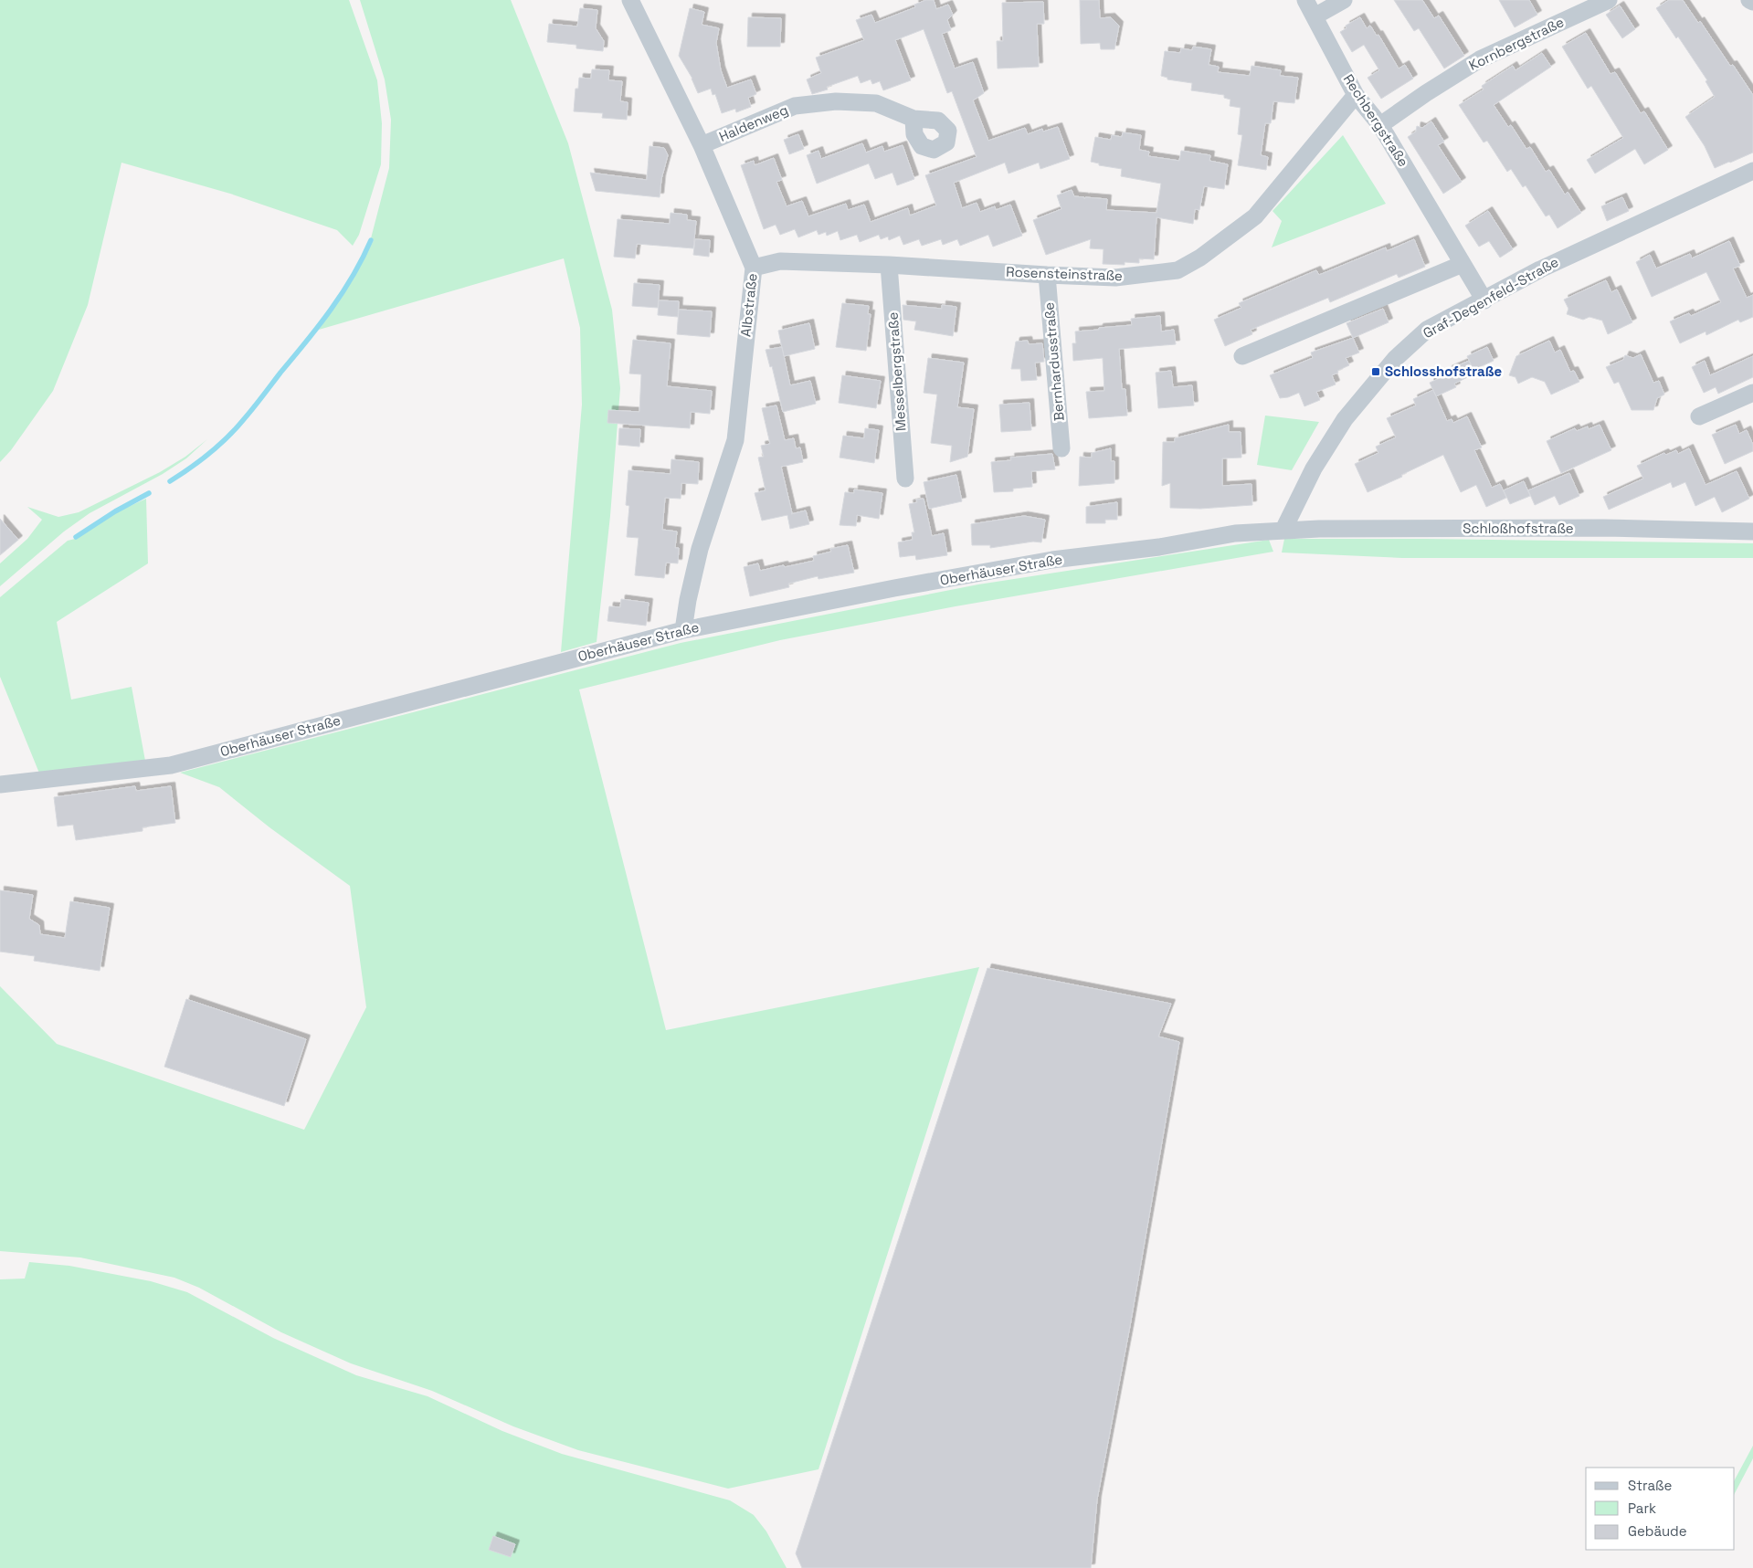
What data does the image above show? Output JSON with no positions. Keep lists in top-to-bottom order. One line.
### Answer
{"streets":{"street":["Kornbergstraße","Rechbergstraße","Haldenweg","Rosensteinstraße","Graf-Degenfeld-Straße","Albstraße","Bernhardusstraße","Messelbergstraße","Schloßhofstraße","Oberhäuser Straße"]},"crossings":[["Kornbergstraße","Rechbergstraße"],["Rechbergstraße","Rosensteinstraße"],["Rechbergstraße","Graf-Degenfeld-Straße"],["Haldenweg","Albstraße"],["Rosensteinstraße","Albstraße"],["Rosensteinstraße","Bernhardusstraße"],["Rosensteinstraße","Messelbergstraße"],["Graf-Degenfeld-Straße","Schloßhofstraße"],["Graf-Degenfeld-Straße","Oberhäuser Straße"],["Albstraße","Oberhäuser Straße"],["Schloßhofstraße","Oberhäuser Straße"]],"places":{"transit":["Schlosshofstraße"]},"legend":["Straße","Park","Gebäude"]}
